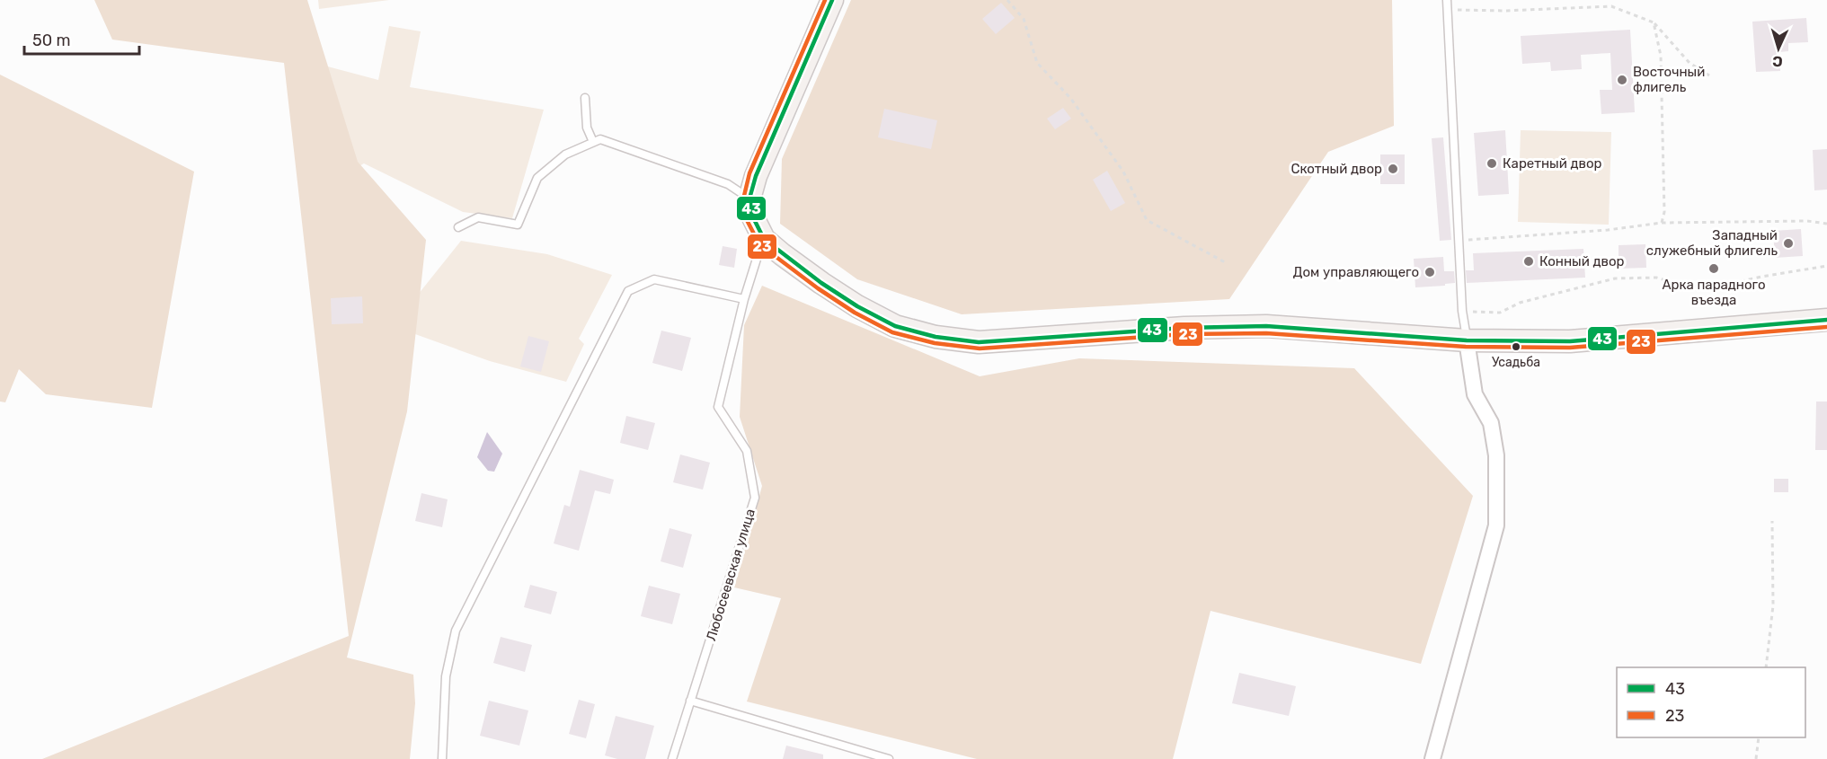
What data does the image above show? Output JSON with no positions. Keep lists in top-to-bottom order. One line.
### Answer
{"streets":{"lane":["Любосеевская улица"]},"places":["Восточный флигель","Каретный двор","Скотный двор","Западный служебный флигель","Конный двор","Арка парадного въезда","Дом управляющего","Усадьба"],"lines":["transit line 43","transit line 23"],"legend":["43","23"],"scale_bar":"50 m","north":"bottom"}
